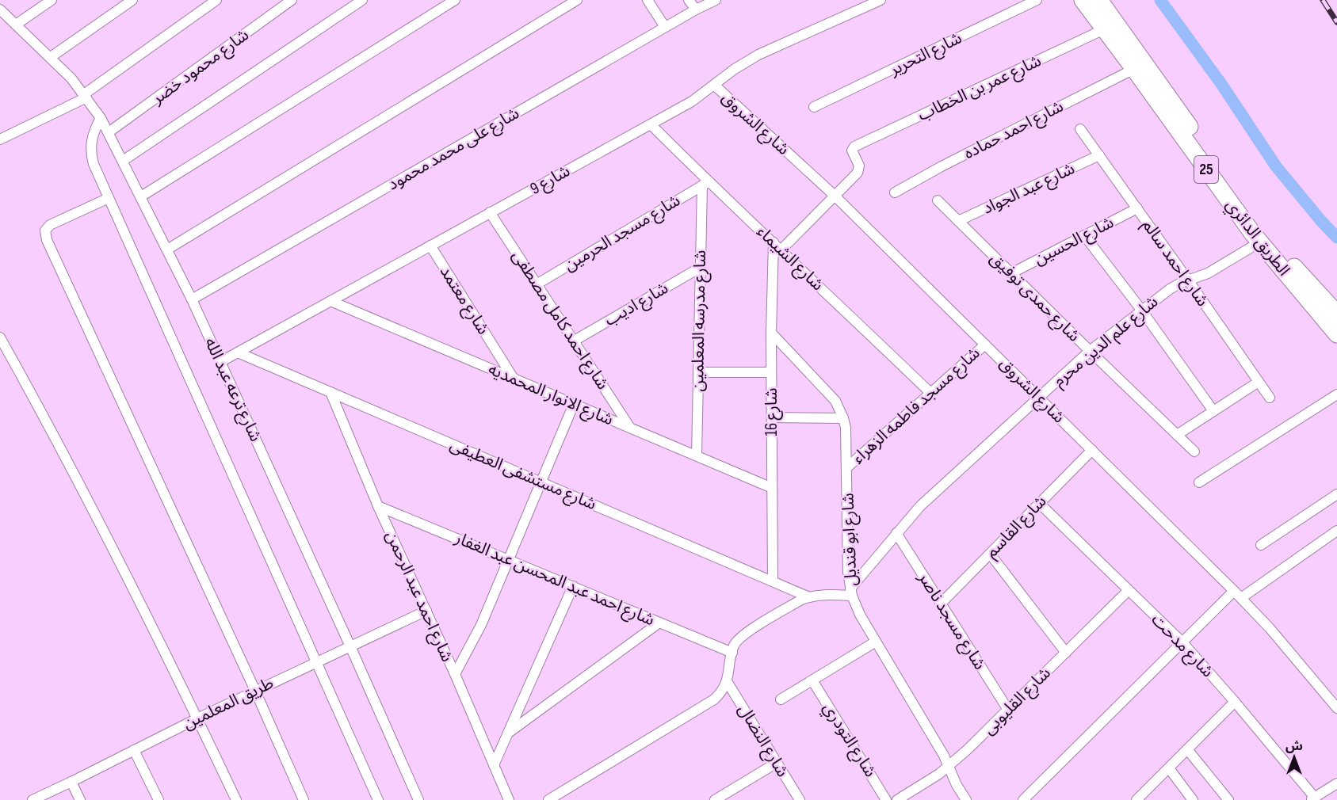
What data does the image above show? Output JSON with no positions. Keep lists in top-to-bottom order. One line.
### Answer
{"streets":{"highway":["25","الطريق الدائري"],"street":["شارع التحرير","شارع محمود خضر","شارع عمر بن الخطاب","شارع الشروق","شارع احمد حماده","شارع على محمد محمود","شارع 9","شارع عبد الجواد","شارع مسجد الحرمين","شارع الحسين","شارع الشيماء","شارع احمد سالم","شارع حمدى توفيق","شارع معتمد","شارع اديب","شارع احمد كامل مصطفى","شارع مدرسه المعلمين","شارع علم الدين محرم","شارع ترعه عبد الله","شارع الانوار المحمديه","شارع مسجد فاطمه الزهراء","شارع 16","شارع مستشفى العطيفى","شارع القاسم","شارع ابو قنديل","شارع احمد عبد المحسن عبد الغفار","شارع احمد عبد الرحمن","شارع مسجد ناصر","شارع مدحت","شارع القليوبى","طريق المعلمين","شارع التودري","شارع النضال"]},"crossings":[["شارع محمود خضر","شارع ترعه عبد الله"],["شارع عمر بن الخطاب","شارع الشروق"],["شارع عمر بن الخطاب","الطريق الدائري"],["شارع الشروق","شارع 9"],["شارع الشروق","شارع علم الدين محرم"],["شارع الشروق","شارع مسجد فاطمه الزهراء"],["شارع الشروق","شارع القاسم"],["شارع احمد حماده","الطريق الدائري"],["شارع على محمد محمود","شارع ترعه عبد الله"],["شارع 9","شارع الشيماء"],["شارع 9","شارع معتمد"],["شارع 9","شارع احمد كامل مصطفى"],["شارع 9","شارع ترعه عبد الله"],["شارع 9","شارع الانوار المحمديه"],["شارع 9","شارع مستشفى العطيفى"],["شارع عبد الجواد","شارع احمد سالم"],["شارع عبد الجواد","شارع حمدى توفيق"],["شارع مسجد الحرمين","شارع الشيماء"],["شارع مسجد الحرمين","شارع احمد كامل مصطفى"],["شارع مسجد الحرمين","شارع مدرسه المعلمين"],["الطريق الدائري","شارع علم الدين محرم"],["شارع الحسين","شارع احمد سالم"],["شارع الحسين","شارع حمدى توفيق"],["شارع الشيماء","شارع مدرسه المعلمين"],["شارع الشيماء","شارع مسجد فاطمه الزهراء"],["شارع الشيماء","شارع 16"],["شارع احمد سالم","شارع علم الدين محرم"],["شارع حمدى توفيق","شارع علم الدين محرم"],["شارع معتمد","شارع الانوار المحمديه"],["شارع اديب","شارع احمد كامل مصطفى"],["شارع اديب","شارع مدرسه المعلمين"],["شارع احمد كامل مصطفى","شارع الانوار المحمديه"],["شارع مدرسه المعلمين","شارع الانوار المحمديه"],["شارع علم الدين محرم","شارع ابو قنديل"],["شارع علم الدين محرم","شارع مسجد ناصر"],["شارع ترعه عبد الله","طريق المعلمين"],["شارع الانوار المحمديه","شارع 16"],["شارع مسجد فاطمه الزهراء","شارع ابو قنديل"],["شارع 16","شارع مستشفى العطيفى"],["شارع 16","شارع ابو قنديل"],["شارع مستشفى العطيفى","شارع احمد عبد الرحمن"],["شارع القاسم","شارع مسجد ناصر"],["شارع القاسم","شارع مدحت"],["شارع ابو قنديل","شارع القليوبى"],["شارع احمد عبد المحسن عبد الغفار","شارع احمد عبد الرحمن"],["شارع احمد عبد الرحمن","طريق المعلمين"],["شارع مسجد ناصر","شارع القليوبى"],["شارع مدحت","شارع القليوبى"]],"north":"top"}
